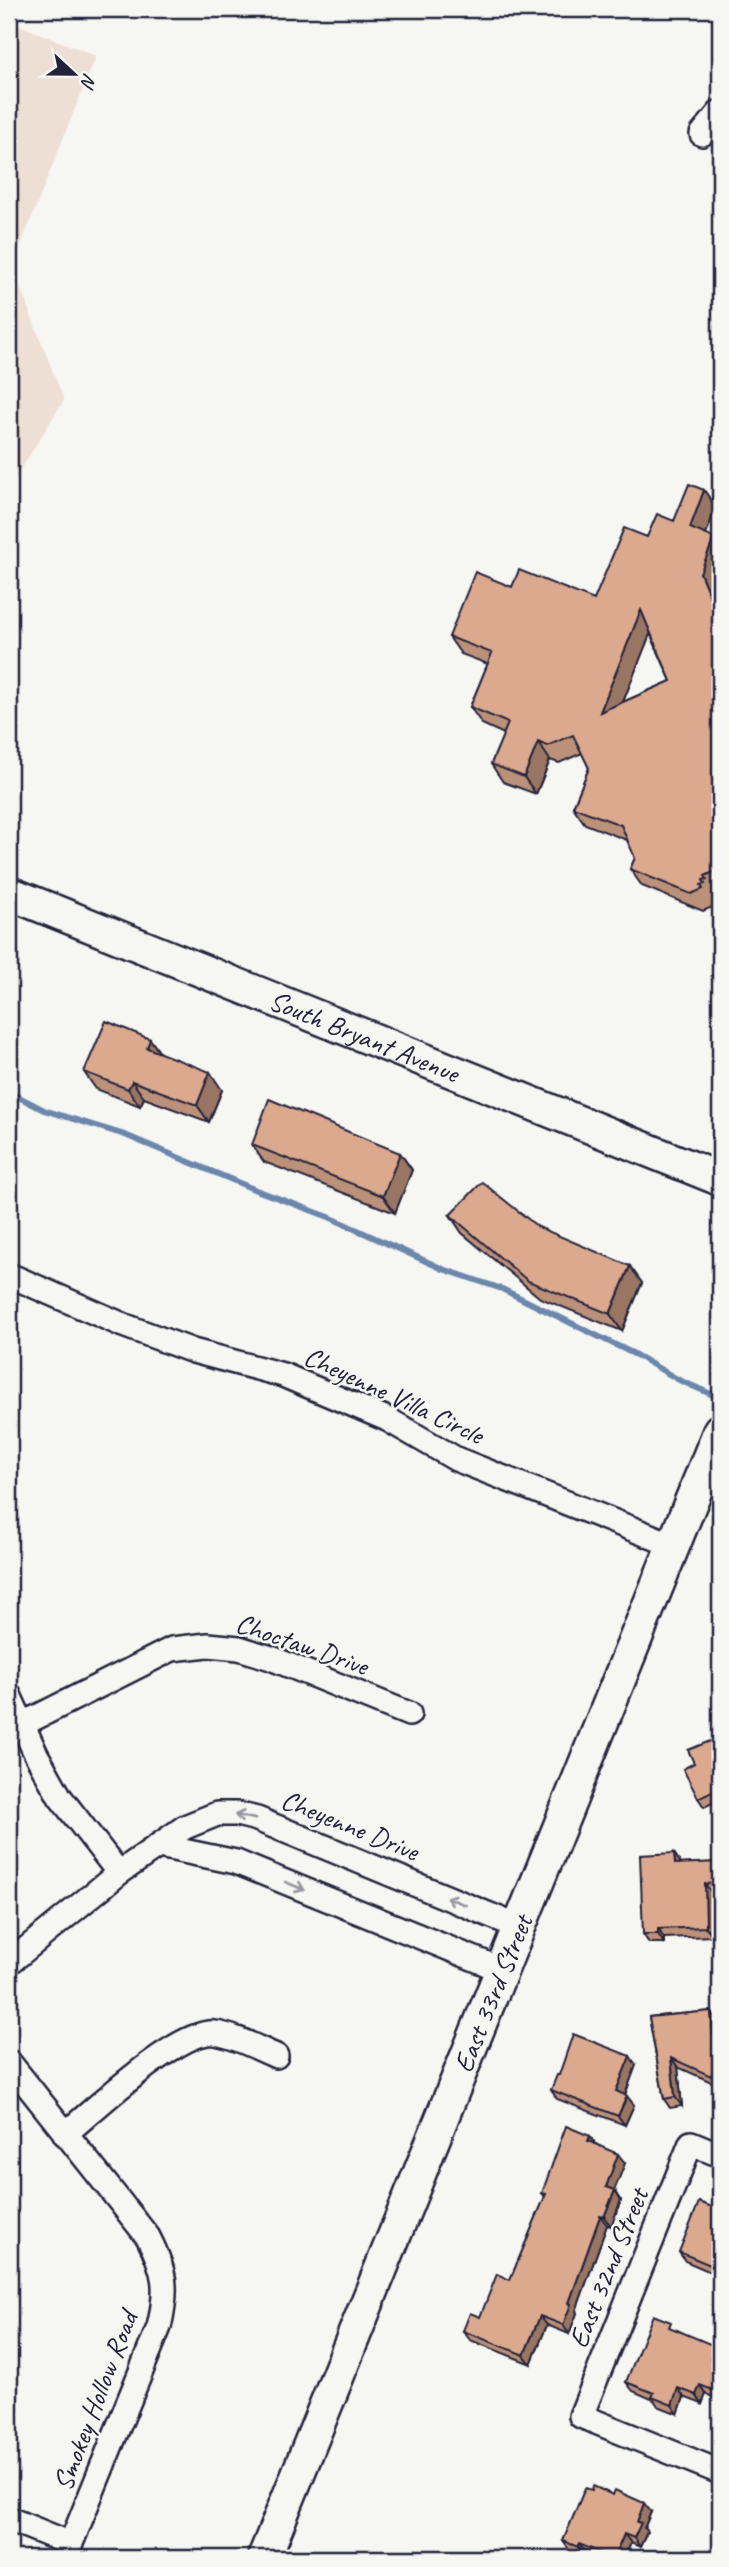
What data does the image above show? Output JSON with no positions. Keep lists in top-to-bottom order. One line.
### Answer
{"streets":{"street":["South Bryant Avenue","Cheyenne Villa Circle","Choctaw Drive","Cheyenne Drive","East 33rd Street","East 32nd Street","Smokey Hollow Road"]},"crossings":[["Cheyenne Villa Circle","East 33rd Street"],["Cheyenne Drive","East 33rd Street"]],"north":"right"}
